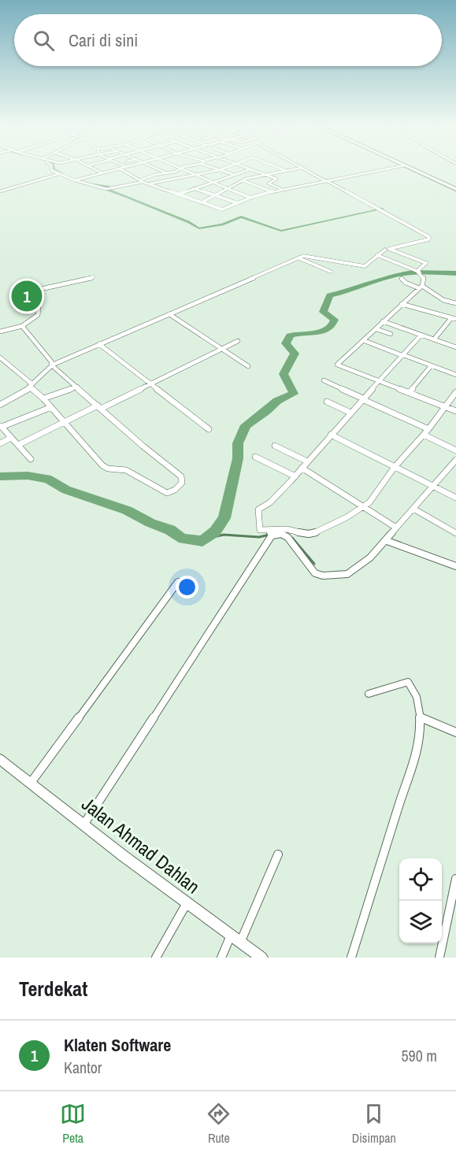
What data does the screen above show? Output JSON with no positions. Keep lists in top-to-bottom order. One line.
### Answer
{"streets":{"street":["Jalan Ahmad Dahlan"]},"page":{"search":"Cari di sini","pins":"1","heading":"Terdekat","list":[{"mark":"1","name":"Klaten Software","note":"Kantor","value":"590 m"}],"nav":["Peta","Rute","Disimpan"]}}
